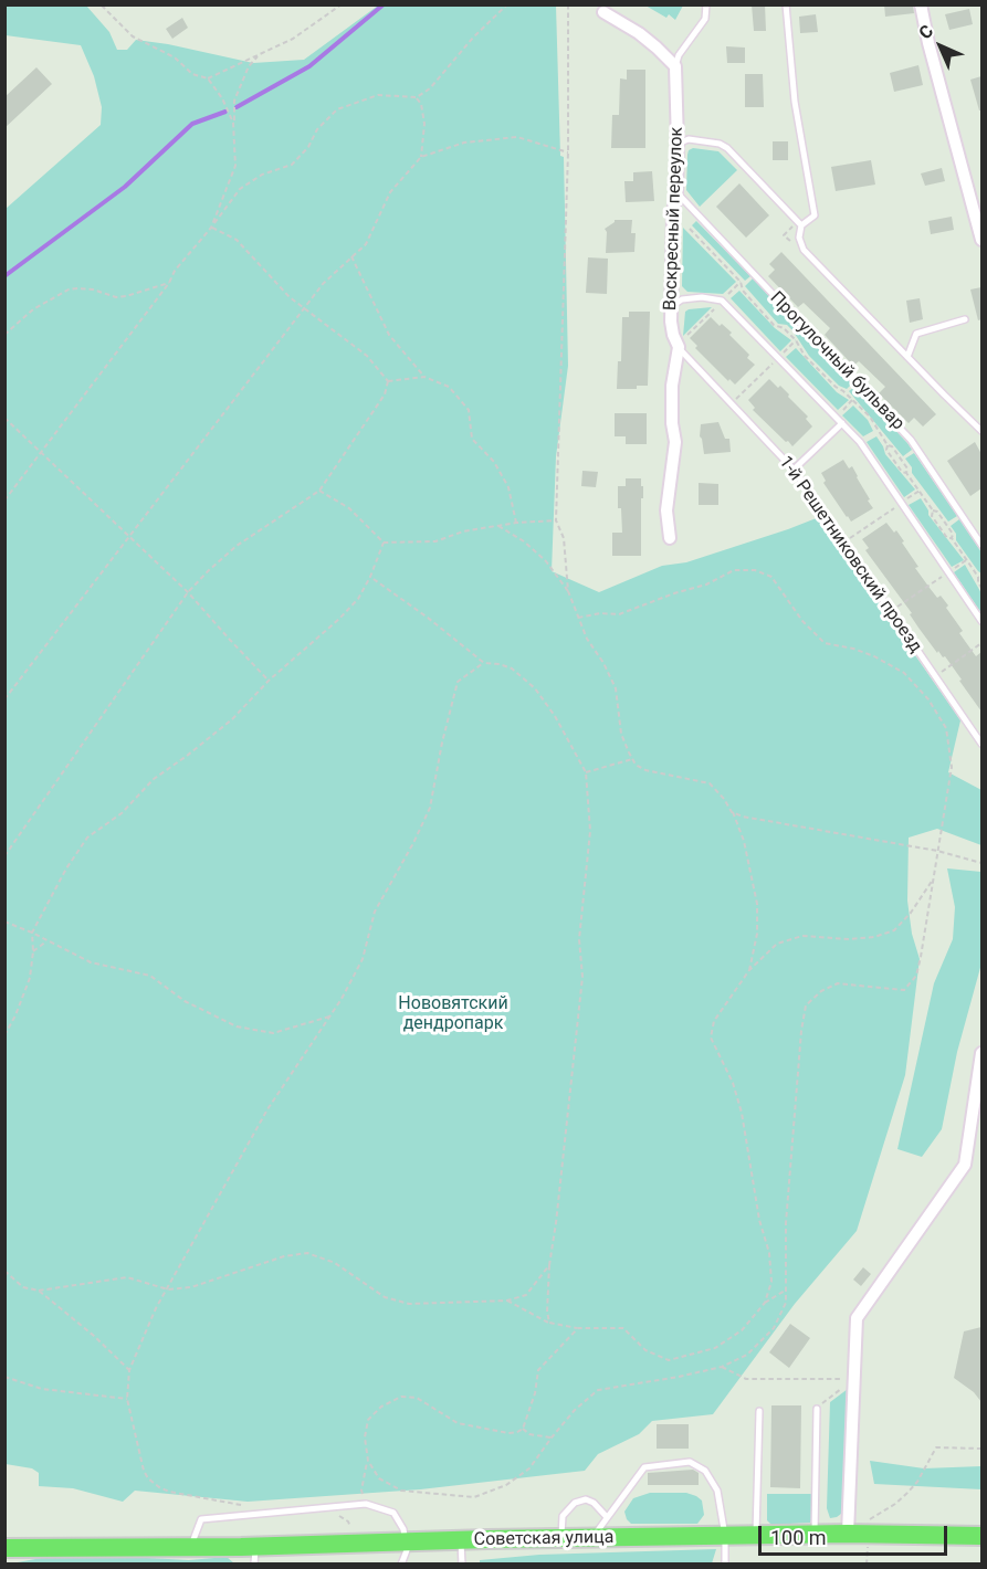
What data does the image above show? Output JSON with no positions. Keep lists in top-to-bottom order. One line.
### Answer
{"streets":{"main road":["Советская улица"],"street":["Воскресный переулок"],"lane":["Прогулочный бульвар","1-й Решетниковский проезд"]},"crossings":[["Воскресный переулок","Прогулочный бульвар"],["Воскресный переулок","1-й Решетниковский проезд"]],"parks":["Нововятский дендропарк"],"scale_bar":"100 m","north":"top left"}
